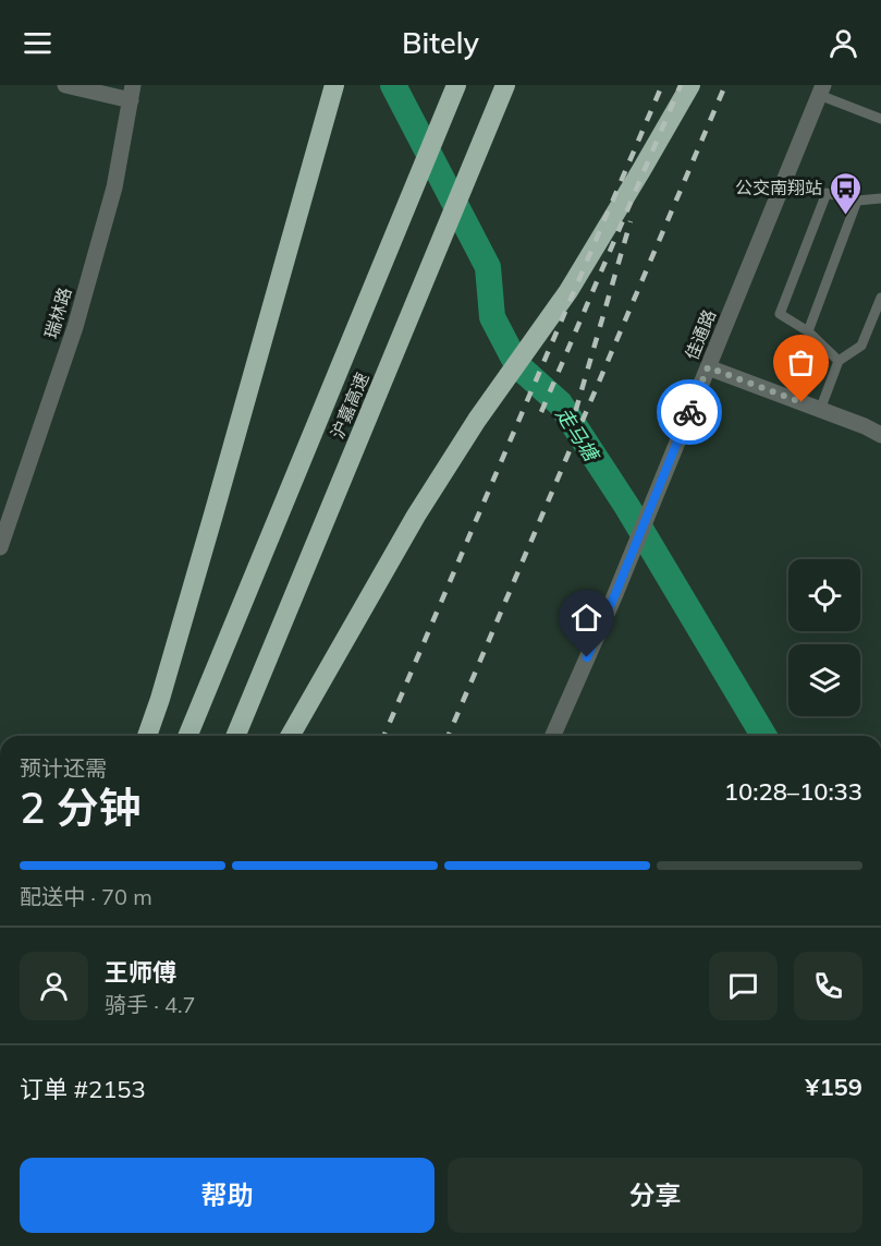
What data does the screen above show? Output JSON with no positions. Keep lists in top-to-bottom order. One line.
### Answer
{"streets":{"highway":["沪嘉高速"],"street":["瑞林路","佳通路"]},"water":["走马塘"],"places":{"bus stop":["公交南翔站"]},"page":{"header":"Bitely","heading":["2 分钟","预计还需","10:28–10:33"],"panel":["王师傅","骑手 · 4.7","订单 #2153","¥159"],"bar":"配送中 · 70 m","buttons":["帮助","分享"]}}
